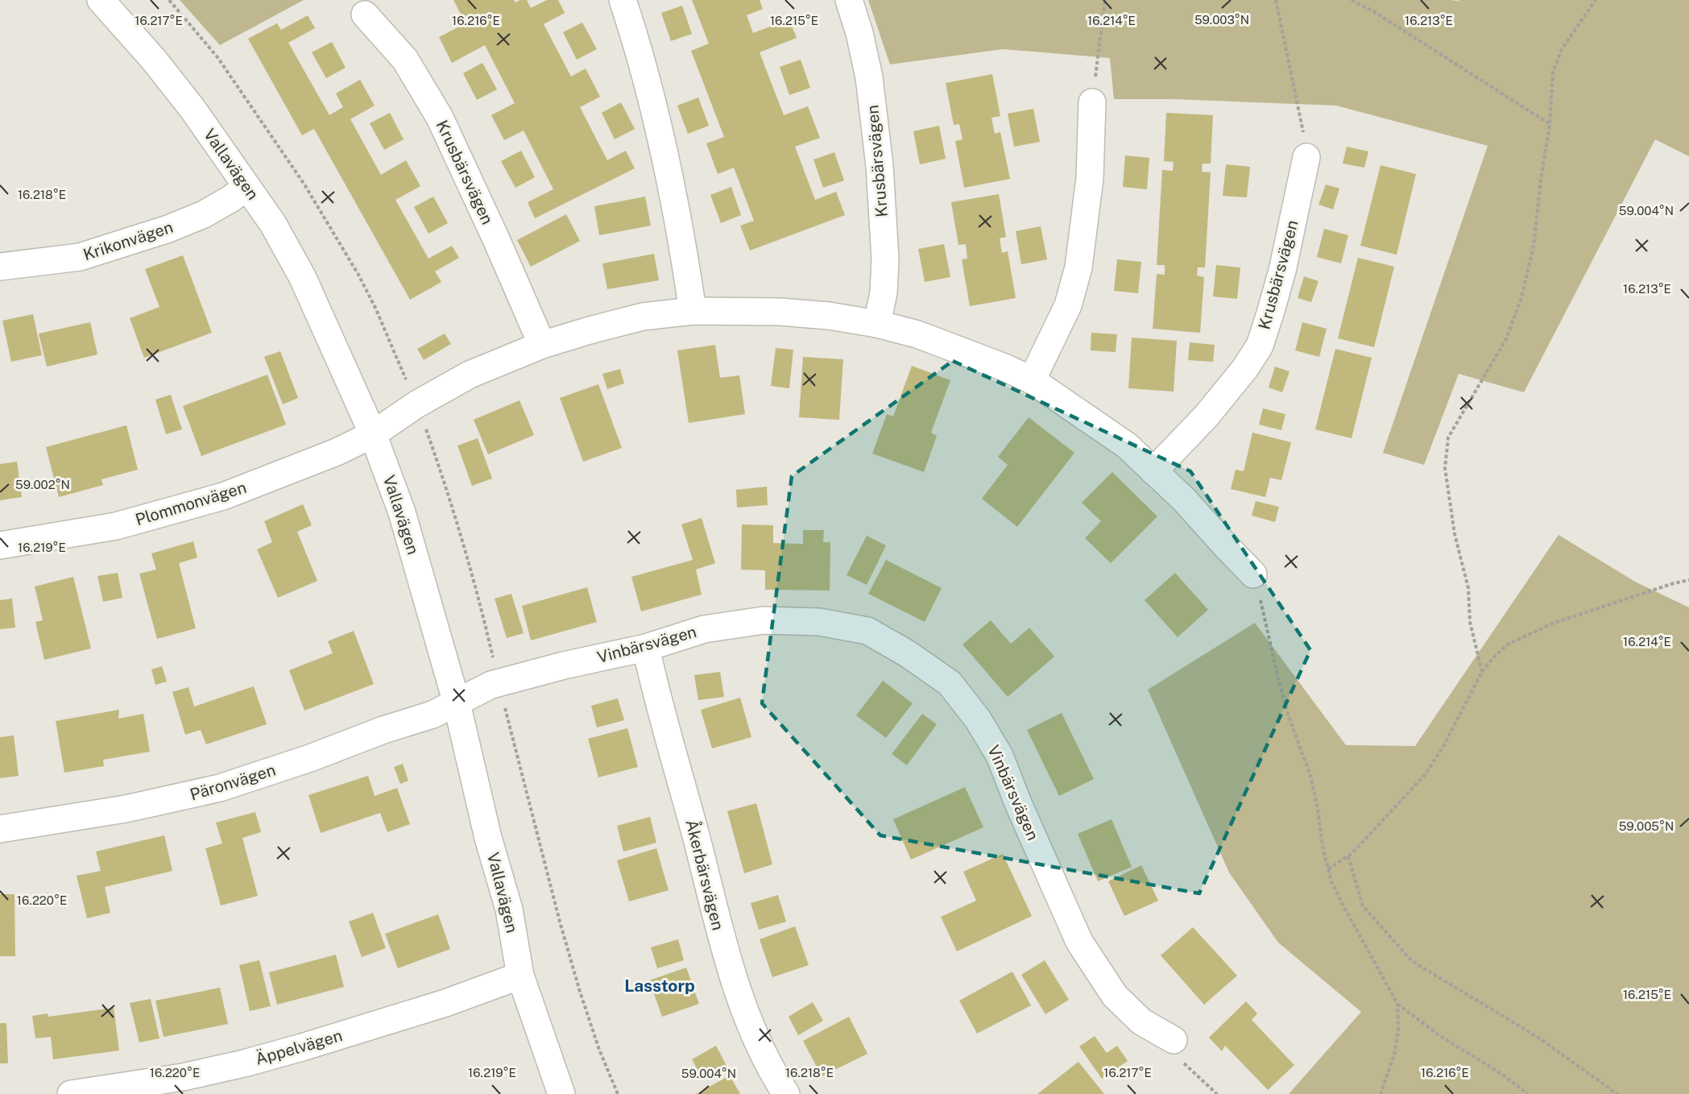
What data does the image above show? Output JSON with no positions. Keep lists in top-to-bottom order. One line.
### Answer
{"streets":{"street":["Krusbärsvägen","Vallavägen","Krikonvägen","Plommonvägen","Vinbärsvägen","Päronvägen","Åkerbärsvägen","Äppelvägen"]},"crossings":[["Vallavägen","Krikonvägen"],["Vallavägen","Plommonvägen"],["Vallavägen","Vinbärsvägen"],["Vallavägen","Päronvägen"],["Vallavägen","Äppelvägen"],["Vinbärsvägen","Päronvägen"],["Vinbärsvägen","Åkerbärsvägen"]],"districts":["Lasstorp"],"coordinates":["59.003°N","16.217°E","16.216°E","16.215°E","16.214°E","16.213°E","16.218°E","59.004°N","59.002°N","16.219°E","59.005°N","16.220°E"]}
